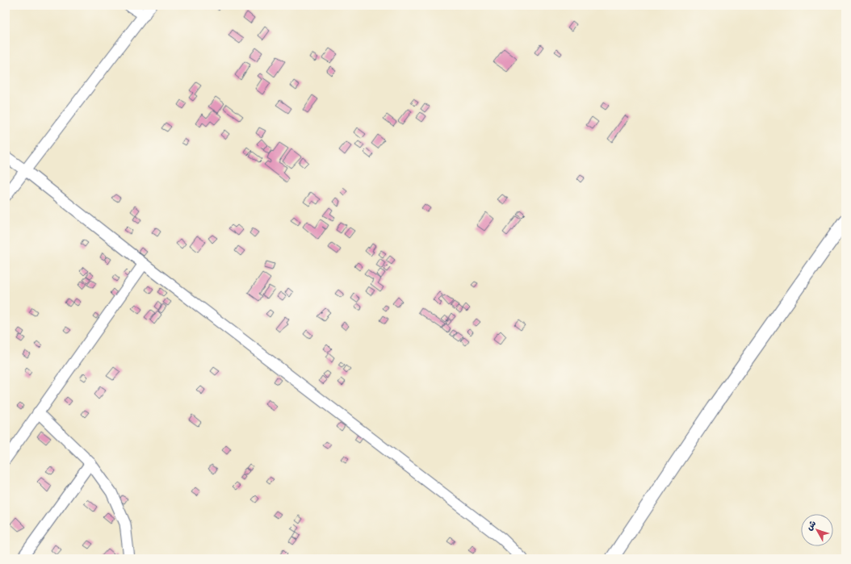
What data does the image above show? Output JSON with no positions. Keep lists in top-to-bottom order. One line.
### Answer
{"north":"top left"}
